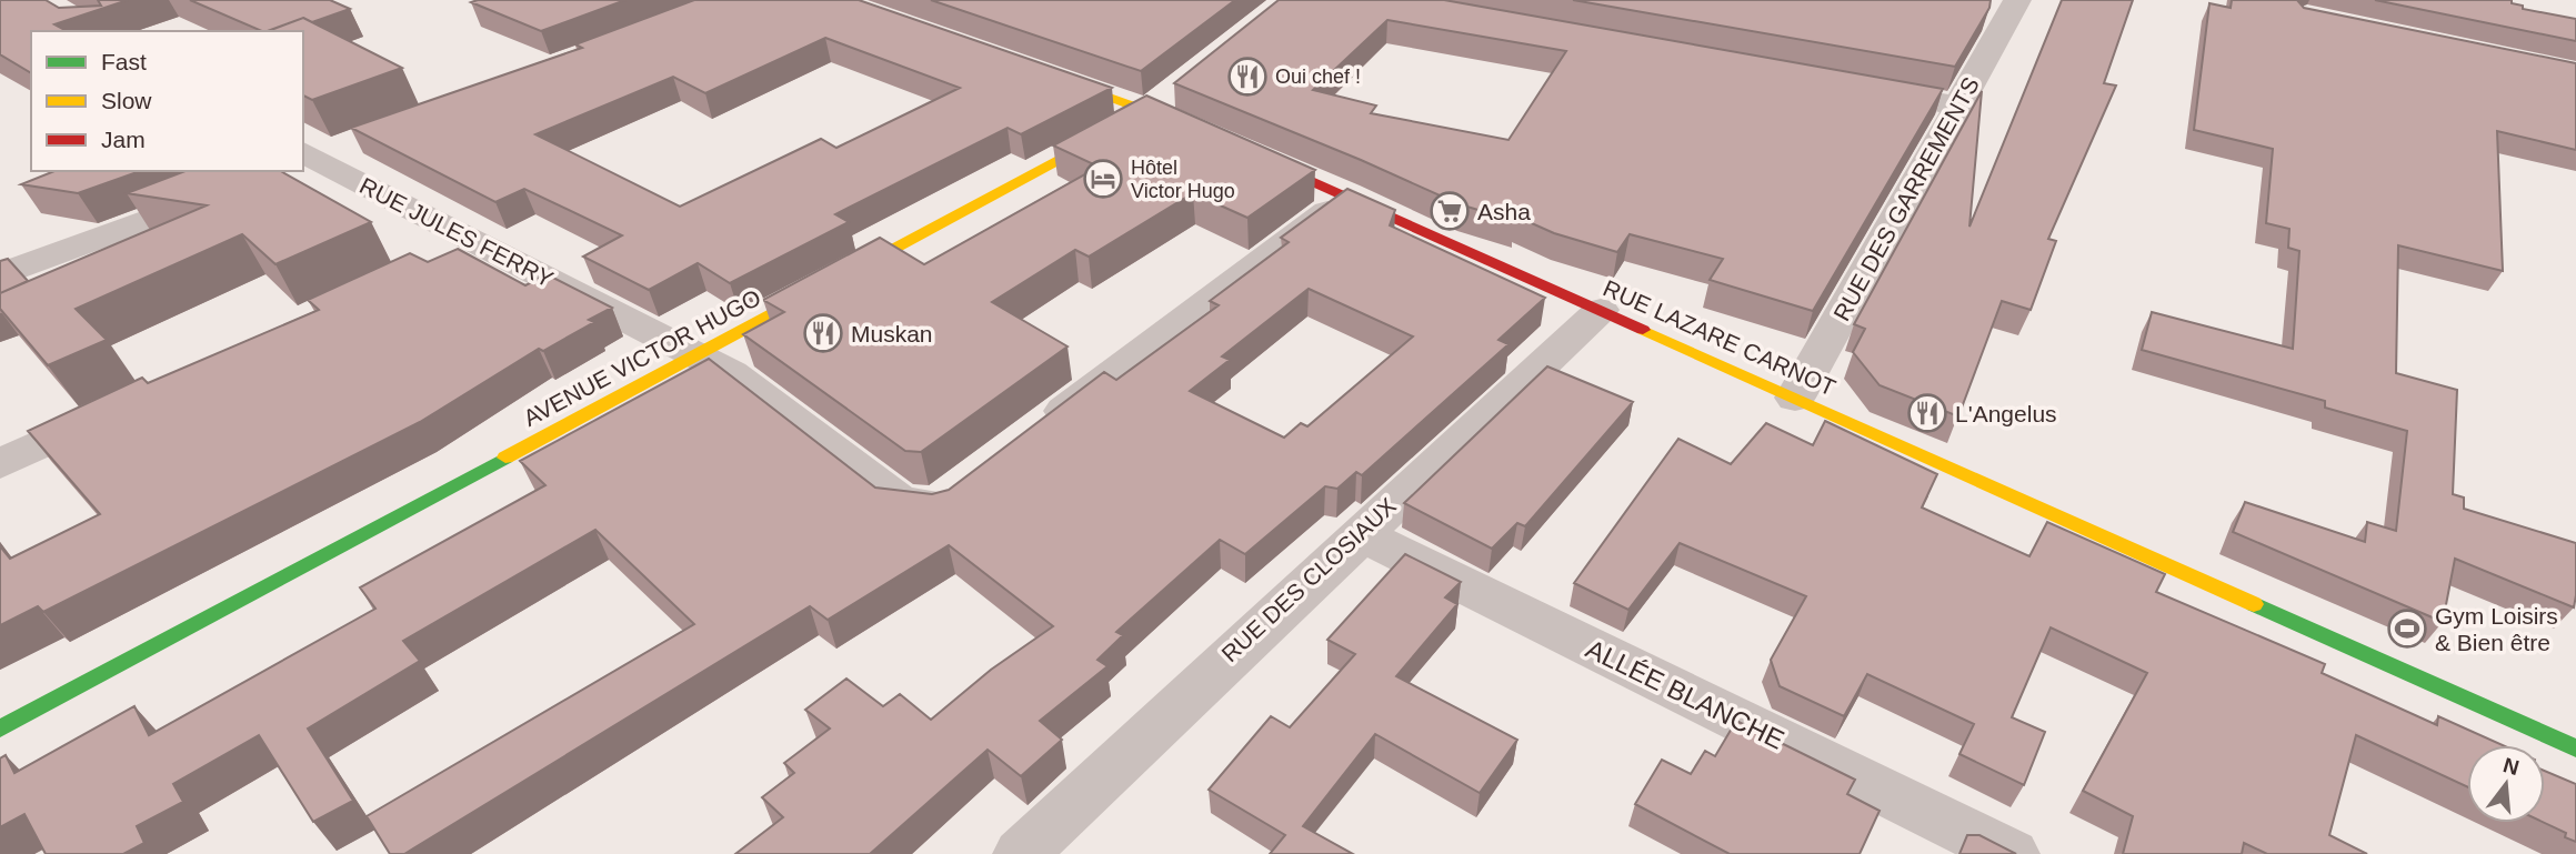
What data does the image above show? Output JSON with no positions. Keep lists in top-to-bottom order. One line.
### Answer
{"streets":{"street":["RUE DES GARREMENTS","RUE JULES FERRY","RUE LAZARE CARNOT","AVENUE VICTOR HUGO","RUE DES CLOSIAUX","ALLÉE BLANCHE"]},"crossings":[["RUE DES GARREMENTS","RUE LAZARE CARNOT"],["RUE JULES FERRY","AVENUE VICTOR HUGO"],["RUE LAZARE CARNOT","RUE DES CLOSIAUX"],["RUE DES CLOSIAUX","ALLÉE BLANCHE"]],"places":{"restaurant":["Oui chef !","Muskan","L'Angelus"],"hotel":["Hôtel Victor Hugo"],"supermarket":["Asha"],"sports":["Gym Loisirs & Bien être"]},"legend":["Fast","Slow","Jam"],"north":"top"}
